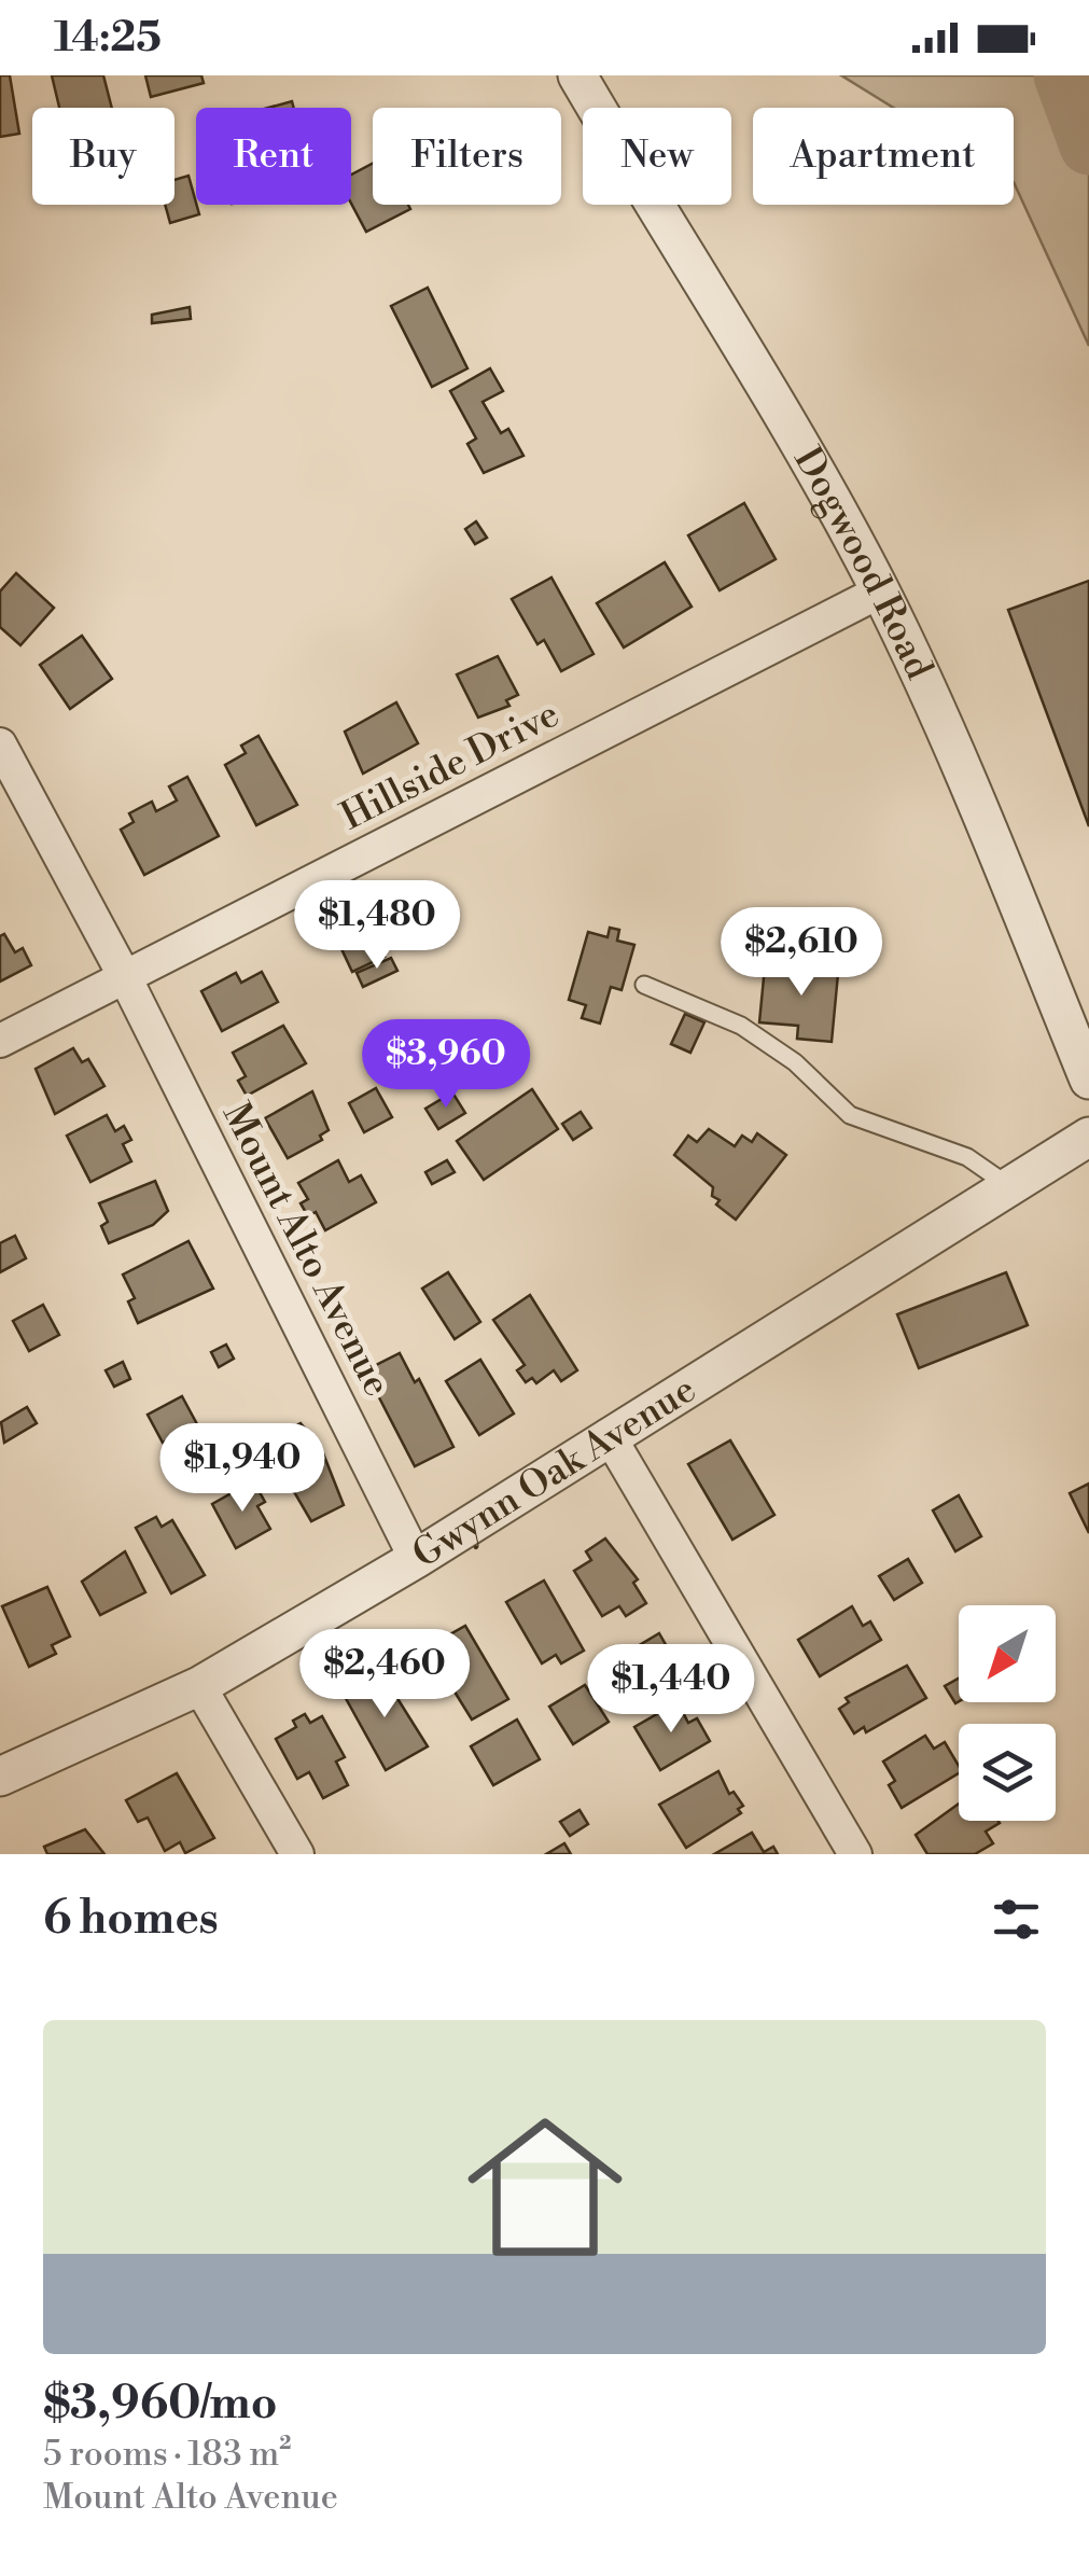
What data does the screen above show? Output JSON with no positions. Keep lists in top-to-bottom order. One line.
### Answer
{"streets":{"street":["Dogwood Road","Hillside Drive","Mount Alto Avenue","Gwynn Oak Avenue"]},"crossings":[["Dogwood Road","Hillside Drive"],["Hillside Drive","Mount Alto Avenue"],["Mount Alto Avenue","Gwynn Oak Avenue"]],"north":"bottom left","page":{"status":"14:25","chip":["Buy","Rent","Filters","New","Apartment"],"price":["$1,480","$2,610","$3,960","$1,940","$2,460","$1,440"],"heading":"6 homes","list":[{"name":"$3,960/mo","note":"5 rooms · 183 m² · Mount Alto Avenue"}]}}
